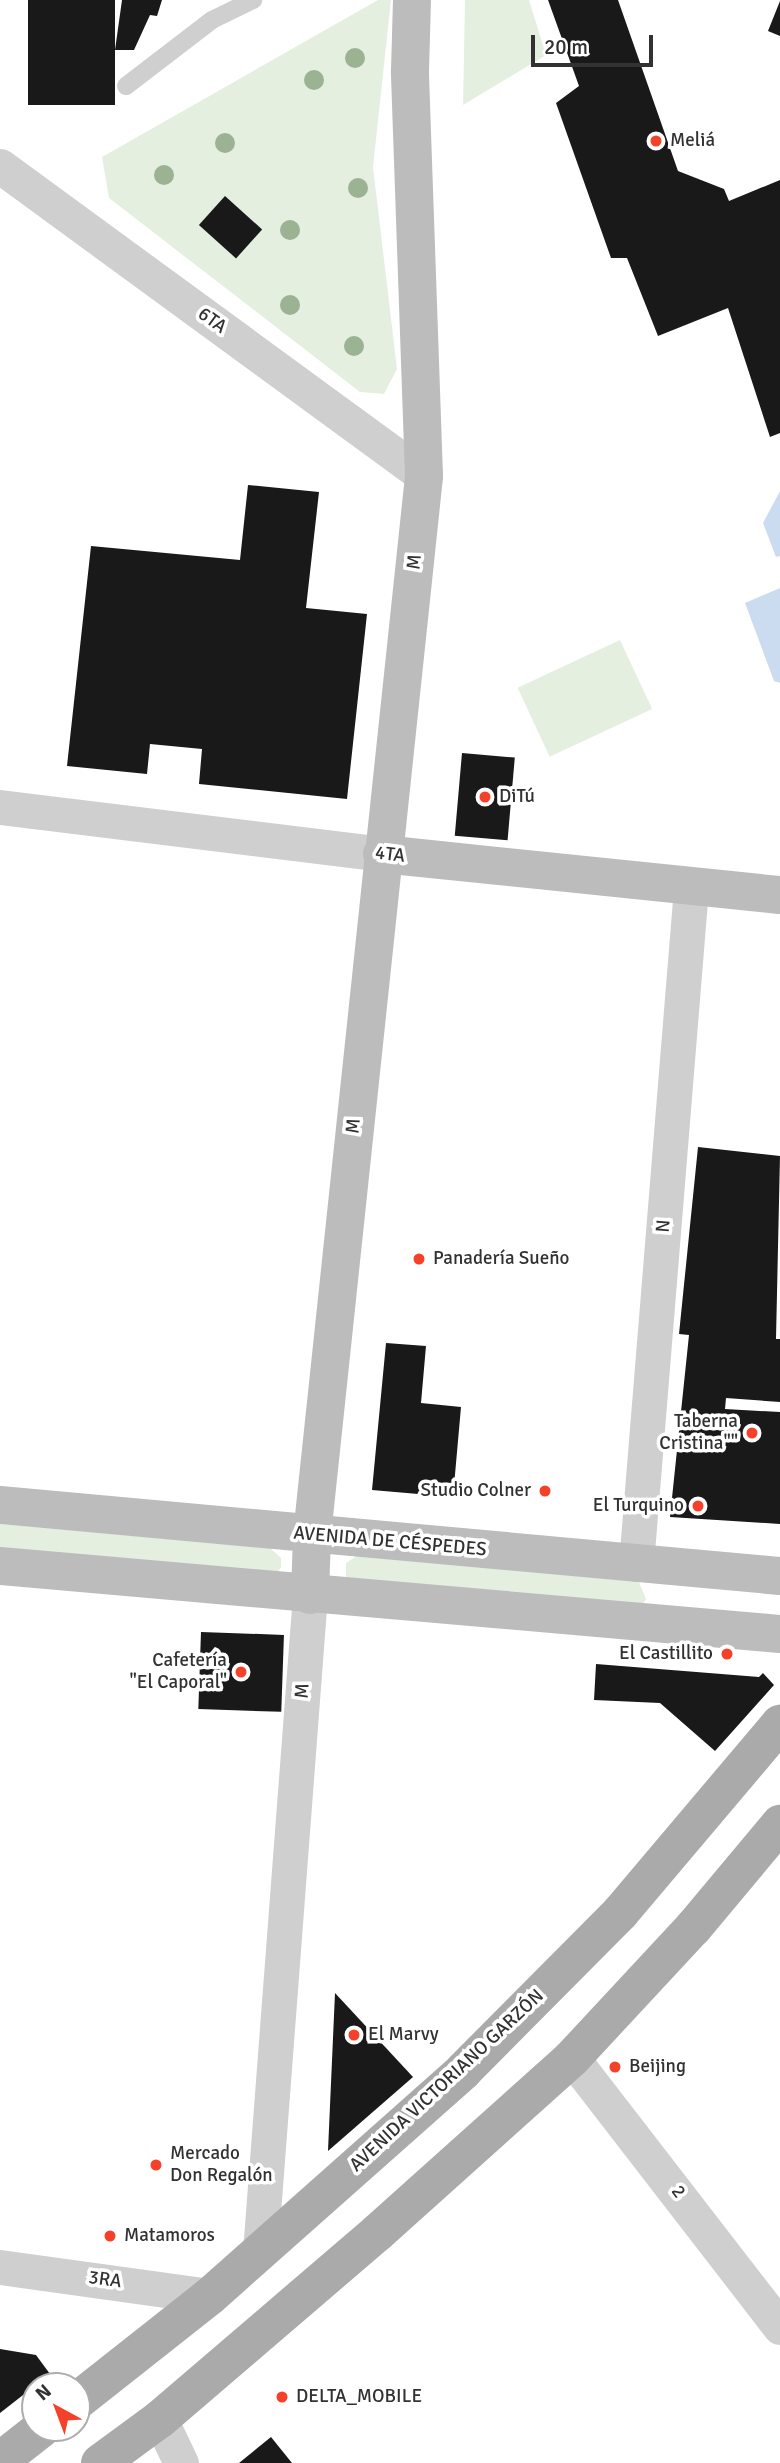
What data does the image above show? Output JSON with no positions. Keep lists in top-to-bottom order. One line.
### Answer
{"streets":{"main road":["AVENIDA VICTORIANO GARZÓN"],"street":["6TA","M","4TA","N","AVENIDA DE CÉSPEDES","2","3RA"]},"crossings":[["6TA","M"],["M","4TA"],["M","AVENIDA DE CÉSPEDES"],["M","AVENIDA VICTORIANO GARZÓN"],["4TA","N"],["N","AVENIDA DE CÉSPEDES"],["AVENIDA VICTORIANO GARZÓN","3RA"]],"places":["Meliá","DiTú","Panadería Sueño","Taberna Cristina\"\"","Studio Colner","El Turquino","El Castillito","Cafetería \"El Caporal\"","El Marvy","Beijing","Mercado Don Regalón","Matamoros","DELTA_MOBILE"],"scale_bar":"20 m","north":"top left"}
